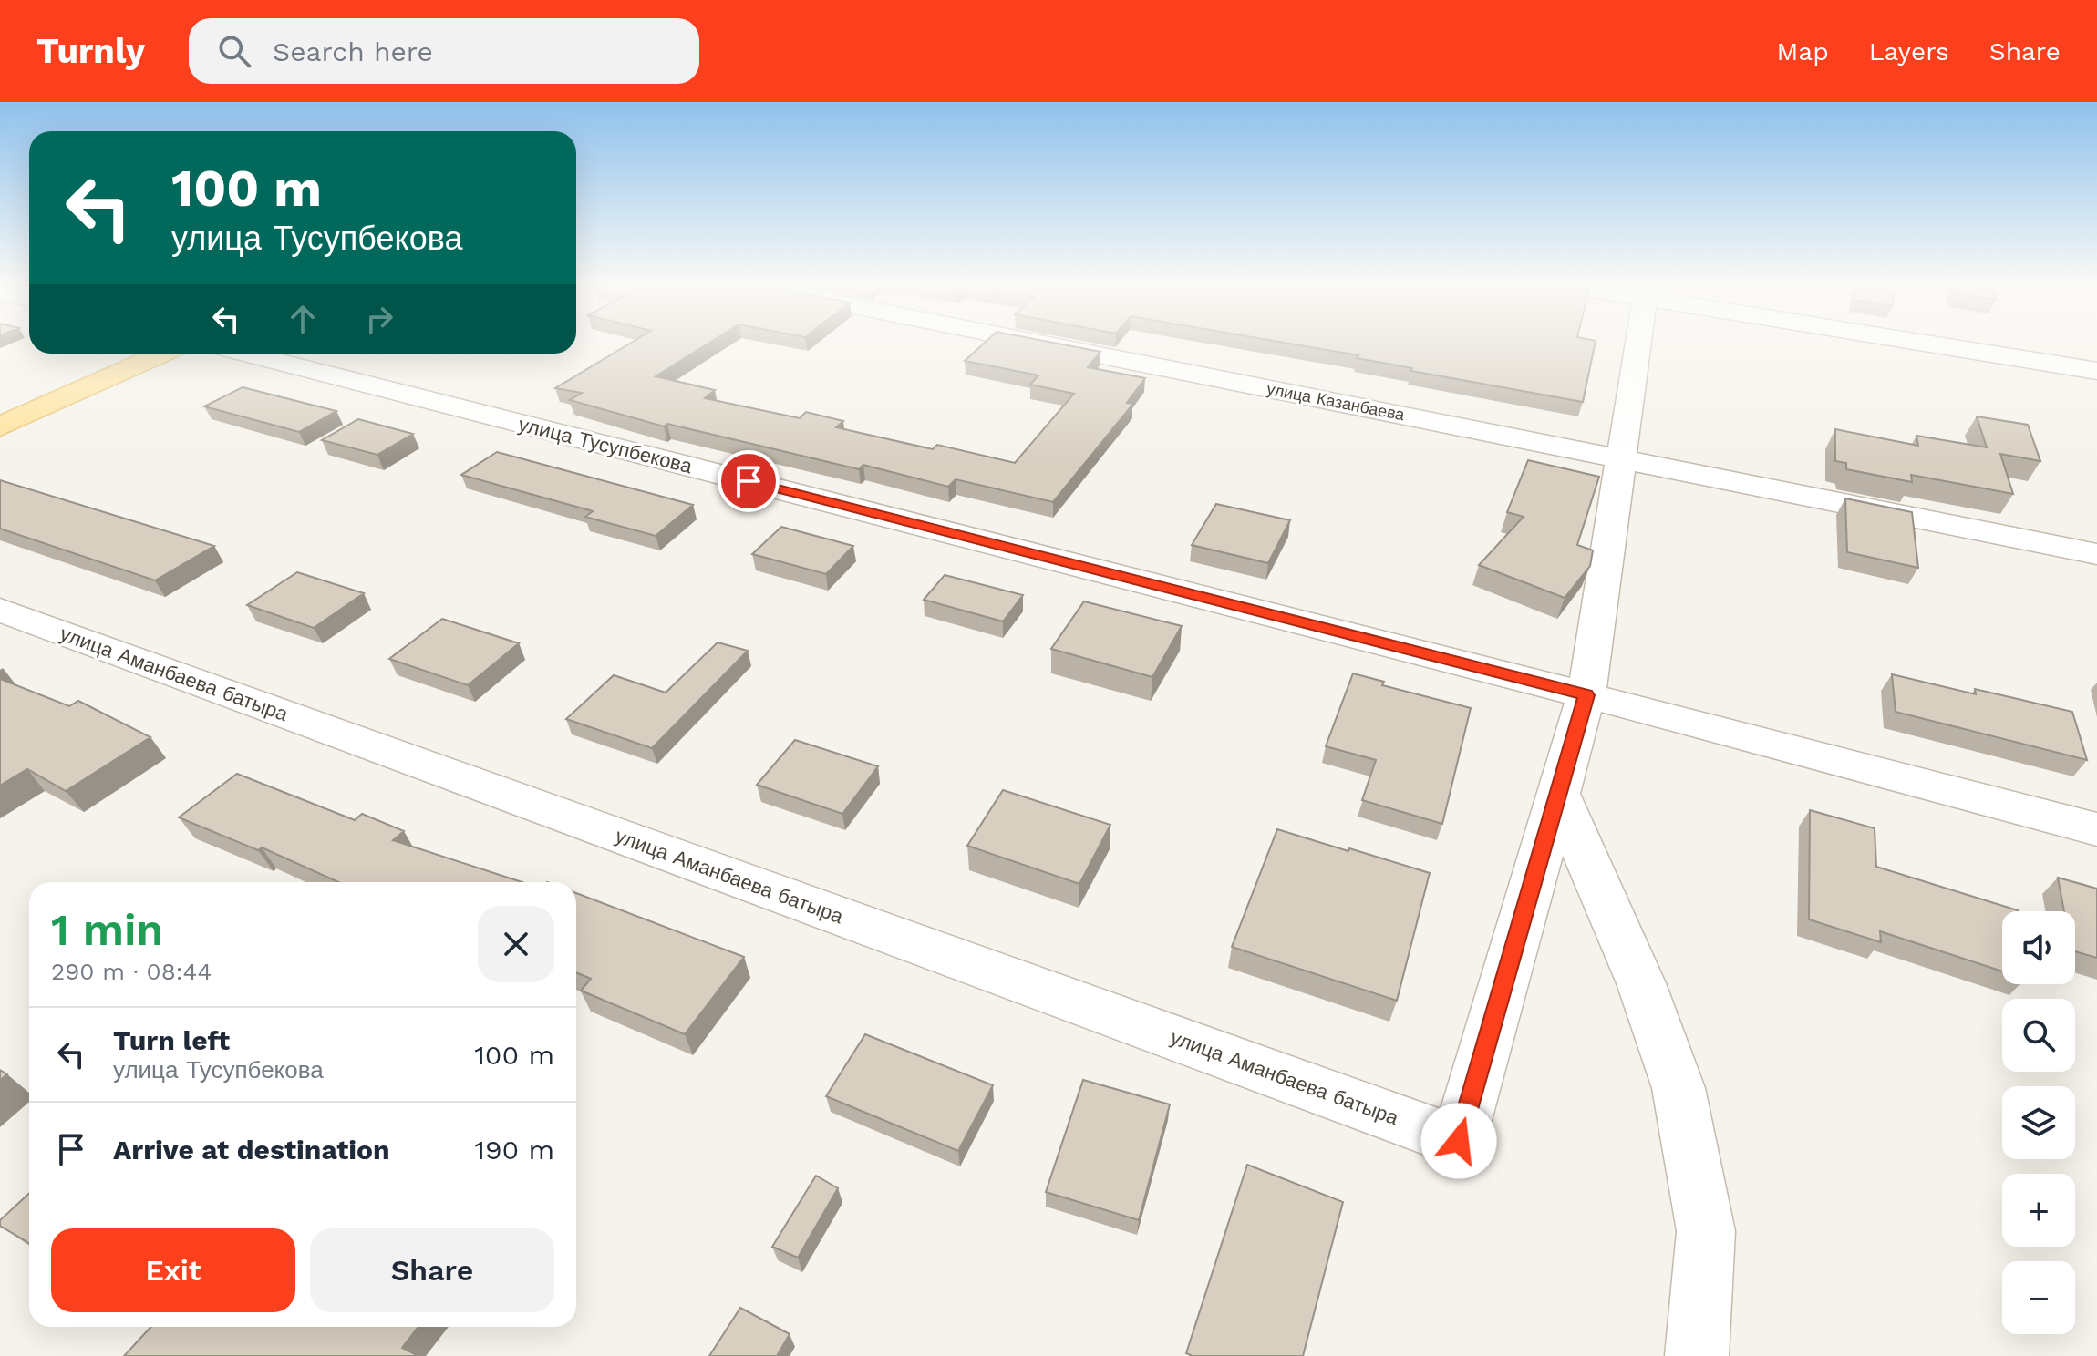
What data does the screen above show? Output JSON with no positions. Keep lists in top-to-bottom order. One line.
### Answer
{"streets":{"street":["улица Казанбаева","улица Тусупбекова","улица Аманбаева батыра"]},"page":{"header":"Turnly","search":"Search here","nav":["Map","Layers","Share"],"turn":["100 m","улица Тусупбекова"],"heading":["1 min","290 m · 08:44"],"map_buttons":["+","−"],"list":[{"name":"Turn left","note":"улица Тусупбекова","value":"100 m"},{"name":"Arrive at destination","value":"190 m"}],"buttons":["Exit","Share"]}}
